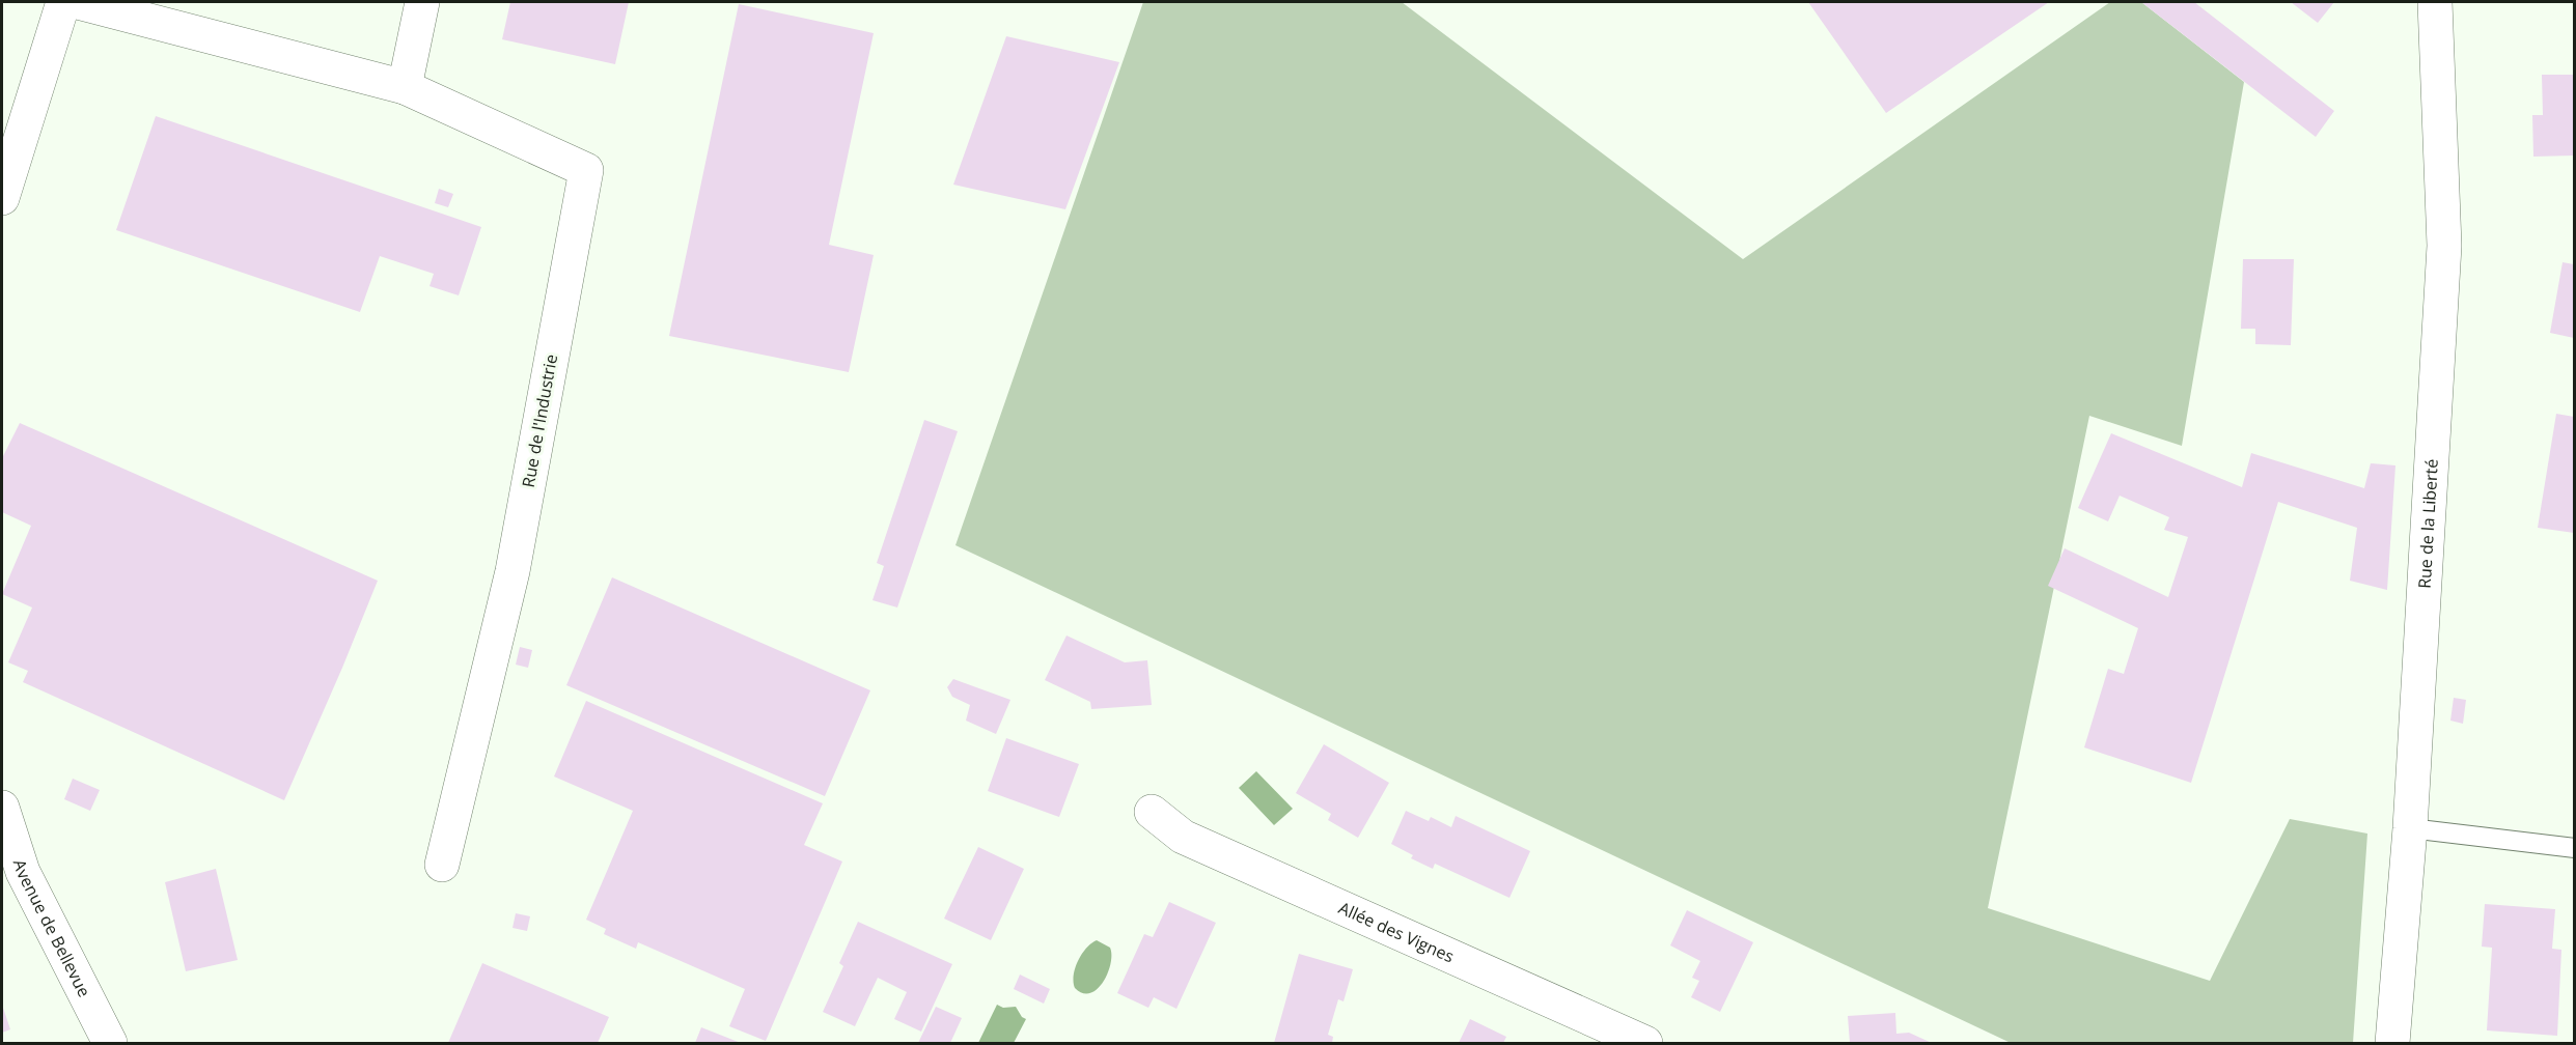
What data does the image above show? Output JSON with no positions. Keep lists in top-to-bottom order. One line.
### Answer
{"streets":{"street":["Rue de l'Industrie","Rue de la Liberté","Avenue de Bellevue","Allée des Vignes"]}}
